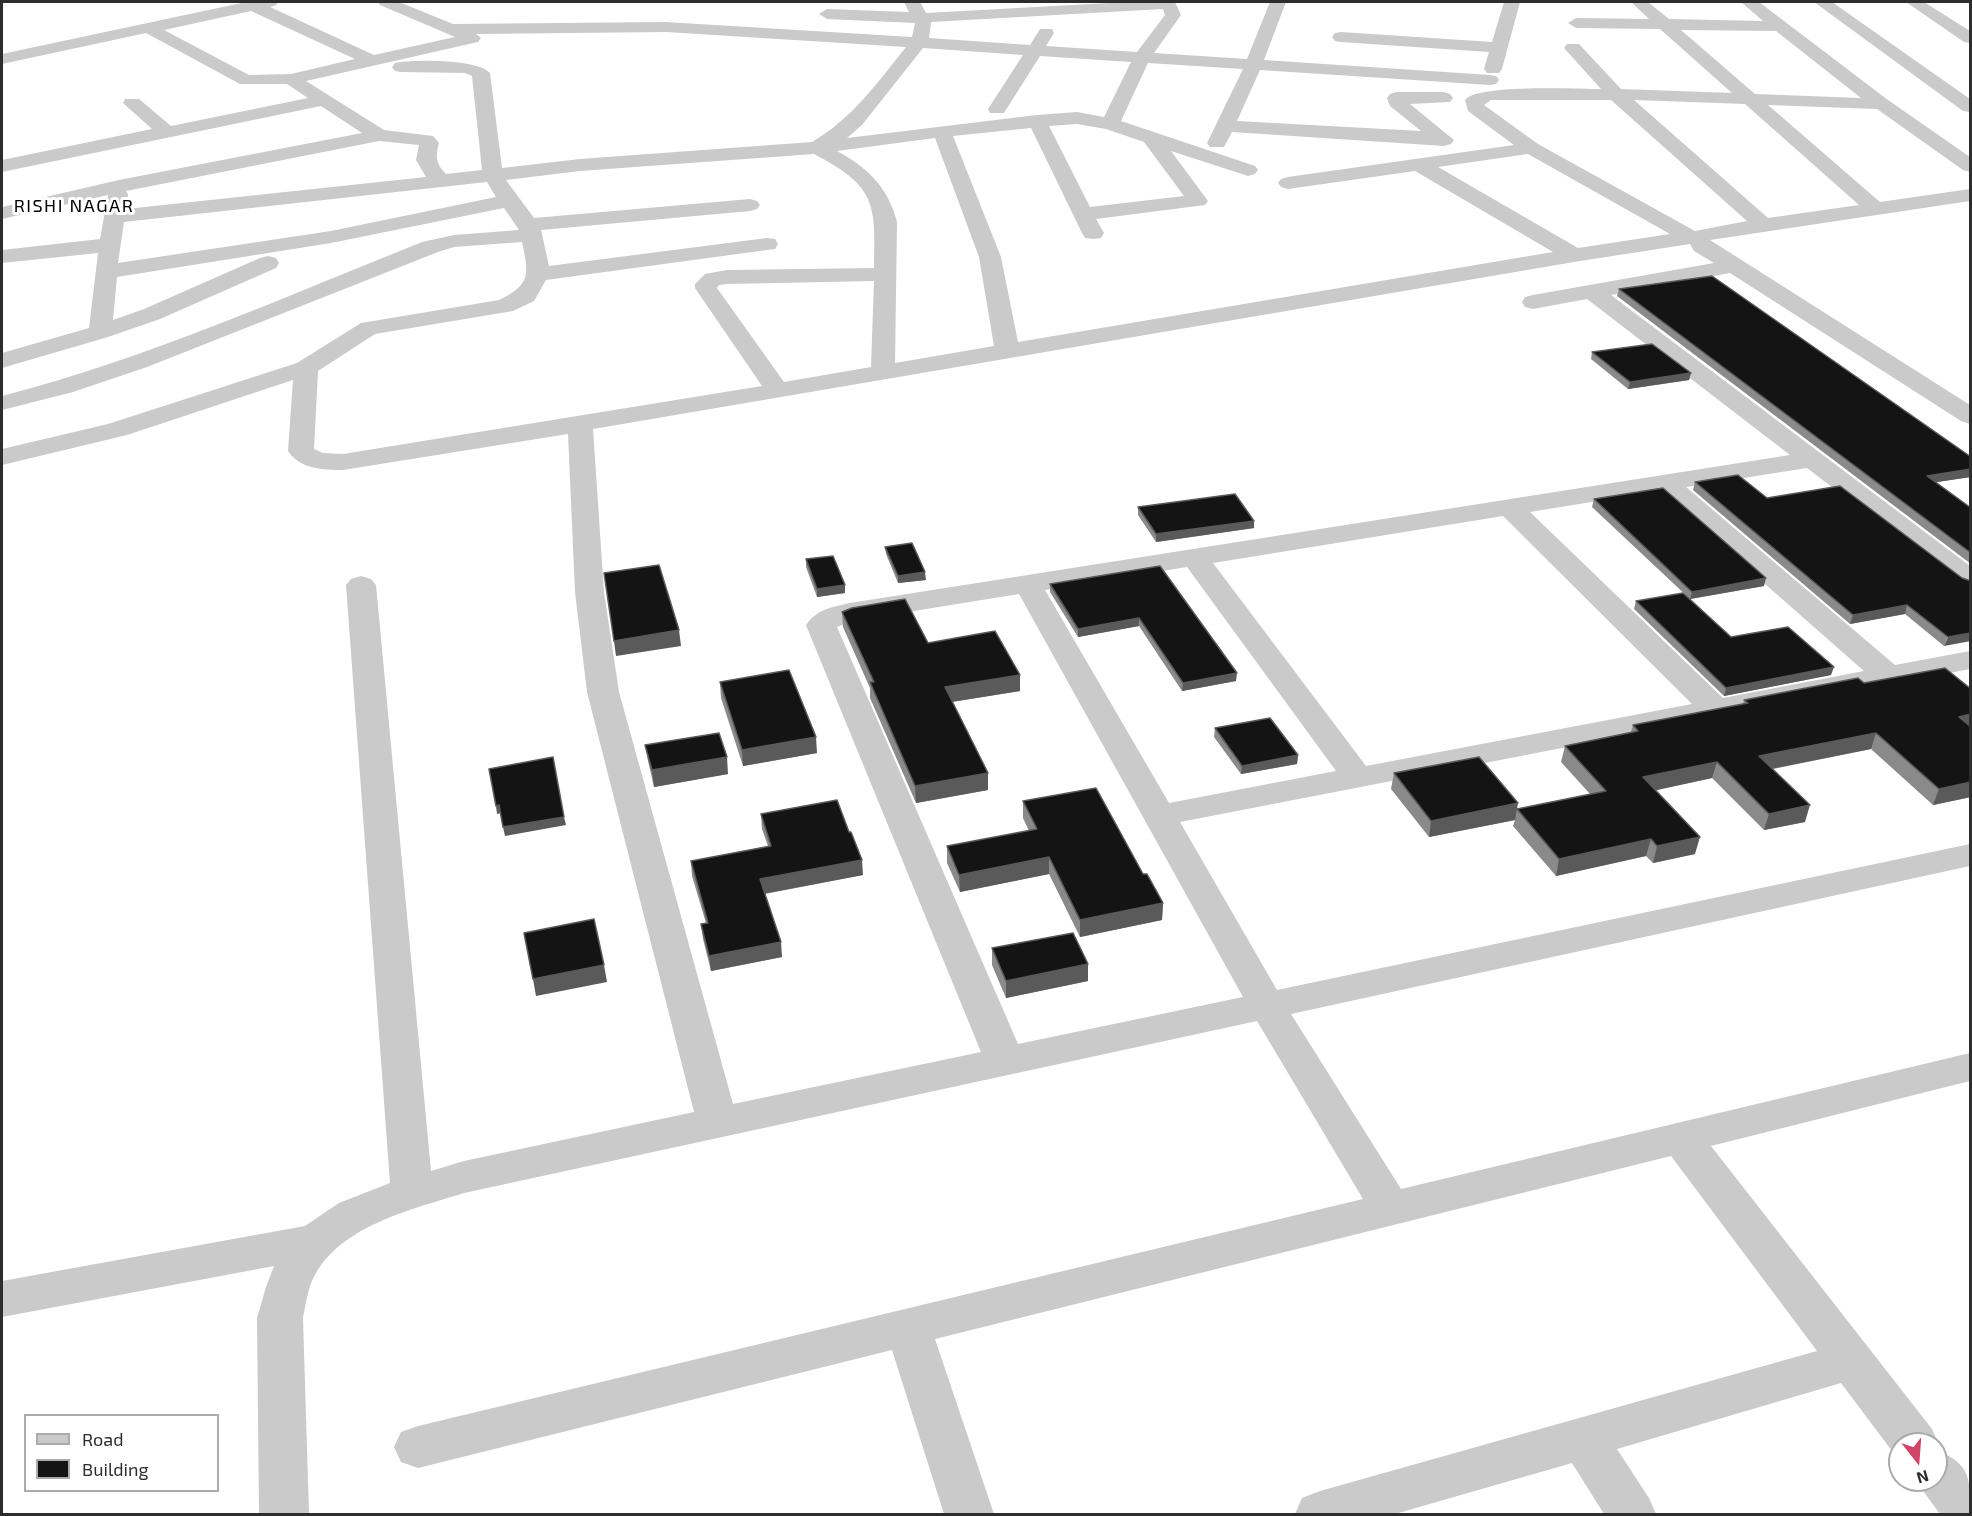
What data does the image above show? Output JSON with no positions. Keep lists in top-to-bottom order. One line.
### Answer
{"districts":["RISHI NAGAR"],"legend":["Road","Building"],"north":"bottom"}
